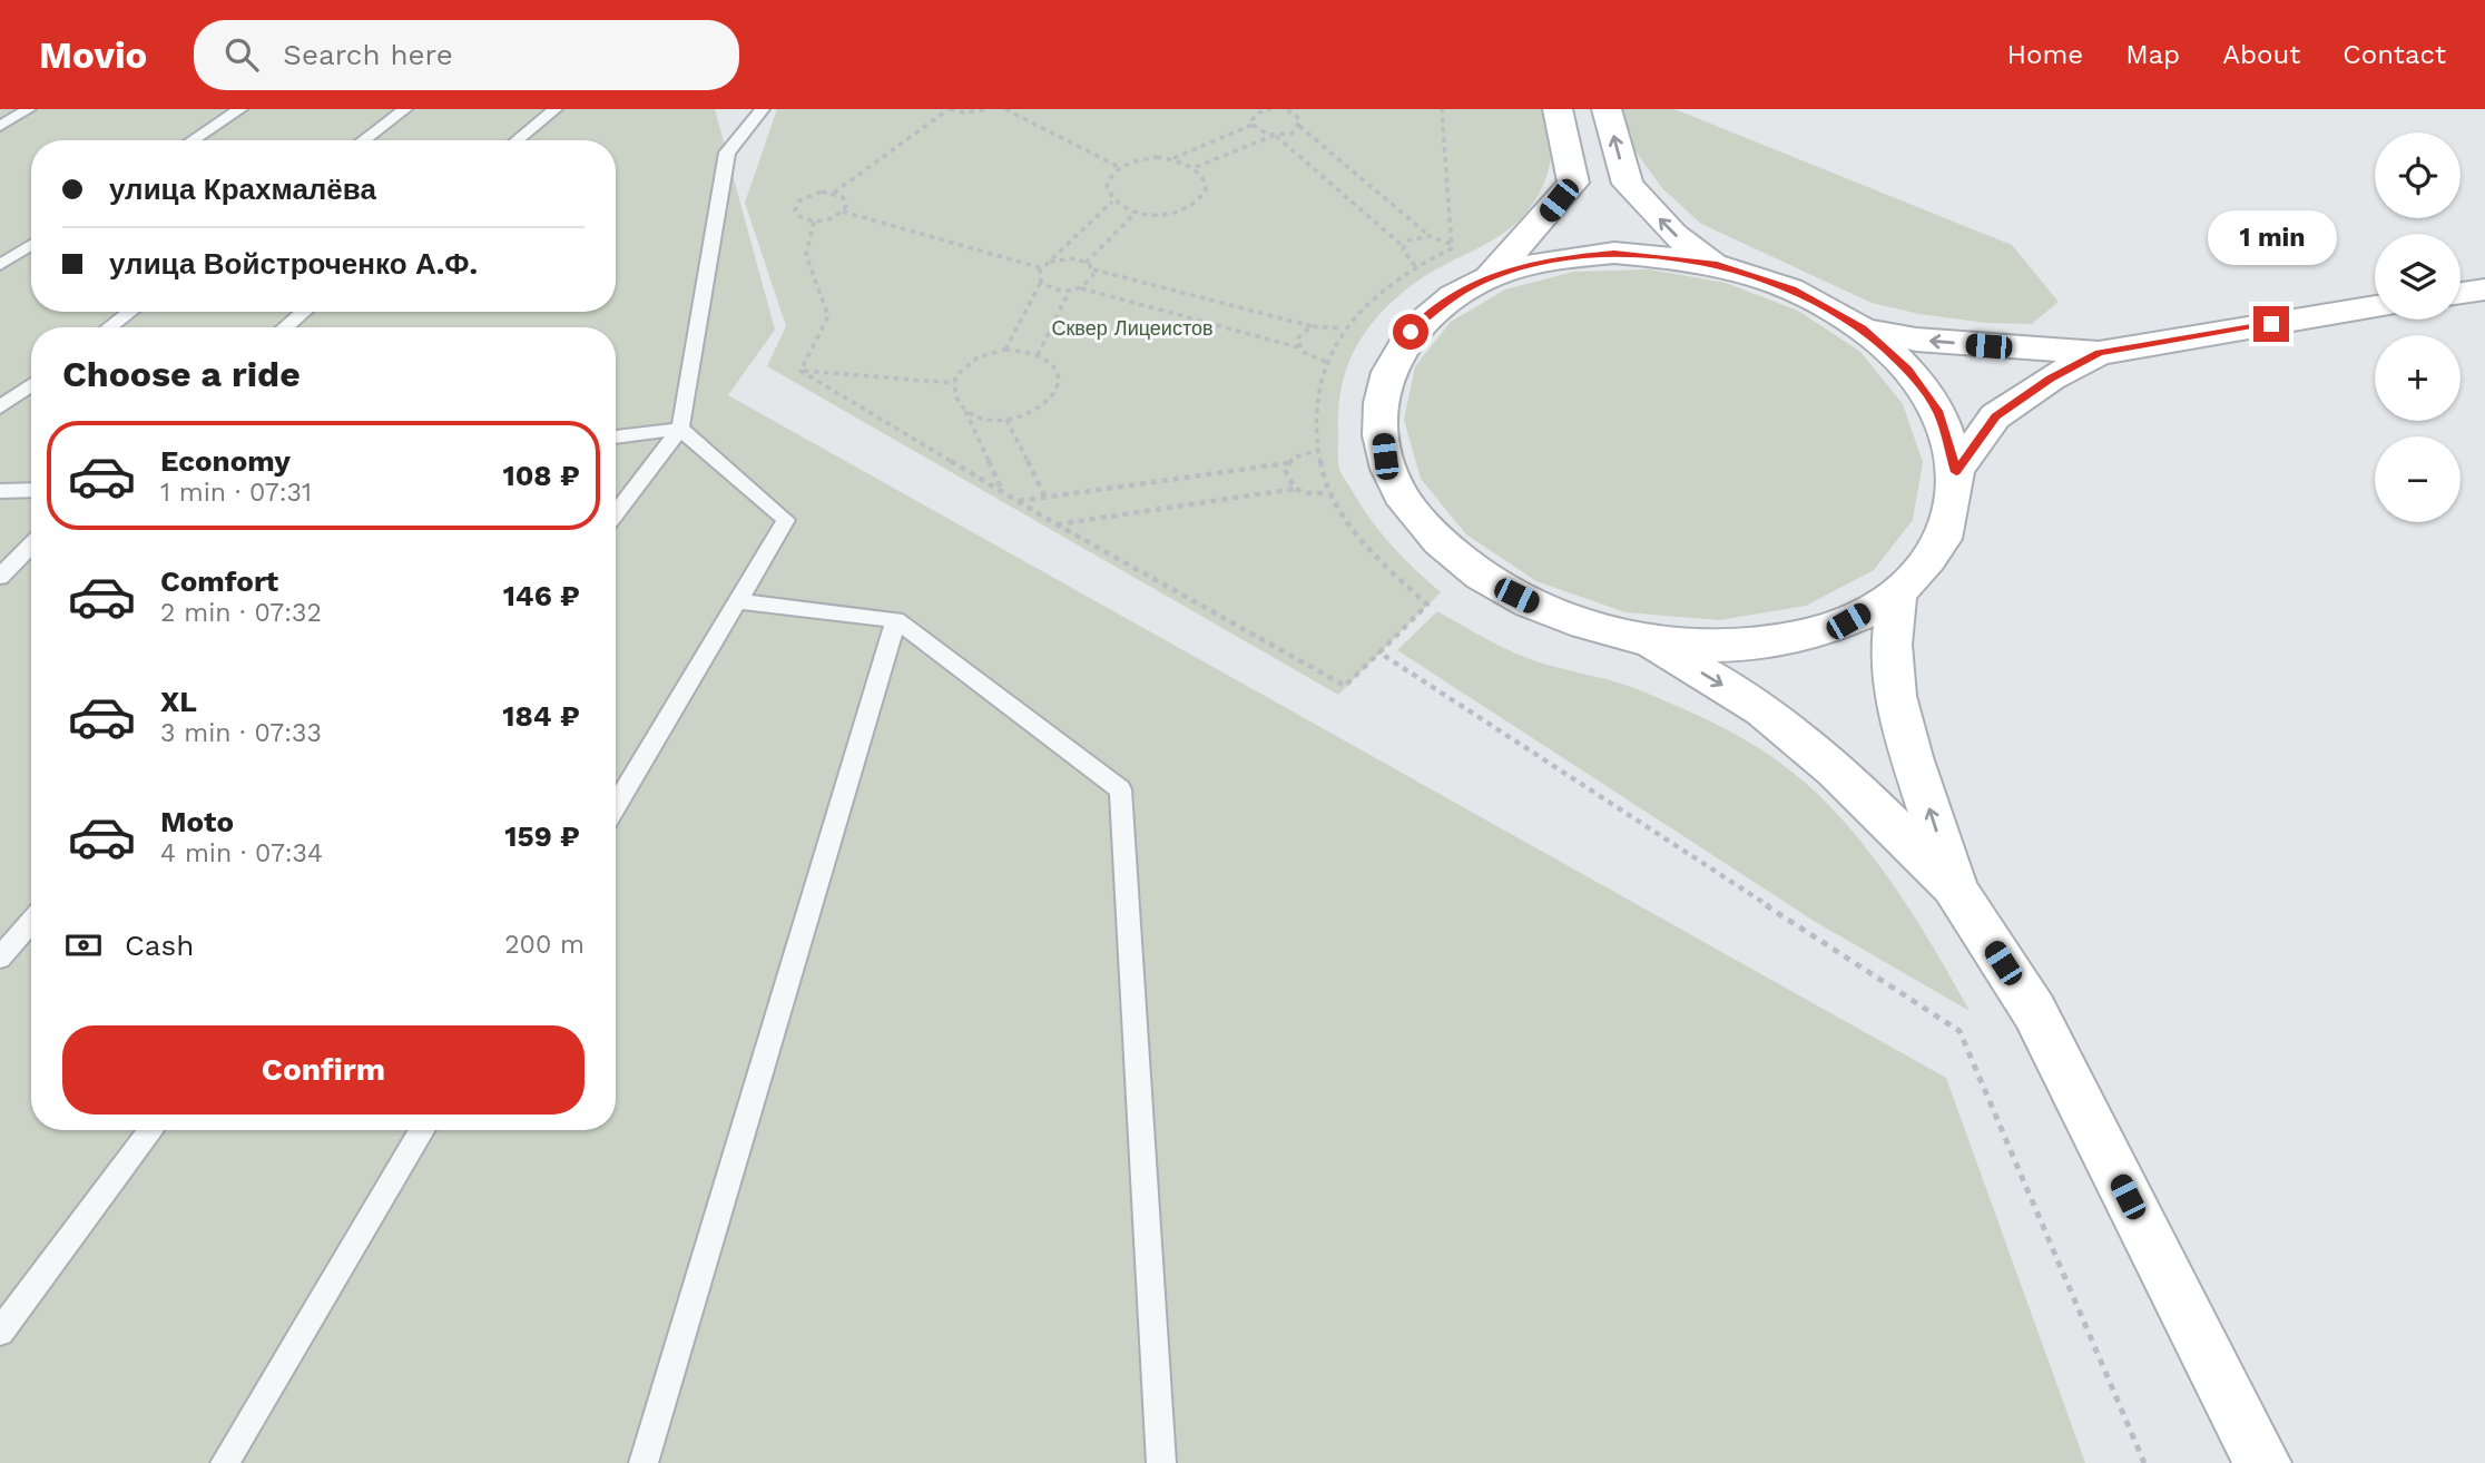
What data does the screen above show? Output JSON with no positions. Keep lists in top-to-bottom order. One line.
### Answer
{"parks":["Сквер Лицеистов"],"page":{"header":"Movio","search":"Search here","nav":["Home","Map","About","Contact"],"map_buttons":["+","−"],"banner":["улица Крахмалёва","улица Войстроченко А.Ф."],"bubble":"1 min","heading":"Choose a ride","list":[{"name":"Economy","note":"1 min · 07:31","value":"108 ₽"},{"name":"Comfort","note":"2 min · 07:32","value":"146 ₽"},{"name":"XL","note":"3 min · 07:33","value":"184 ₽"},{"name":"Moto","note":"4 min · 07:34","value":"159 ₽"}],"pay":["Cash","200 m"],"buttons":"Confirm"}}
